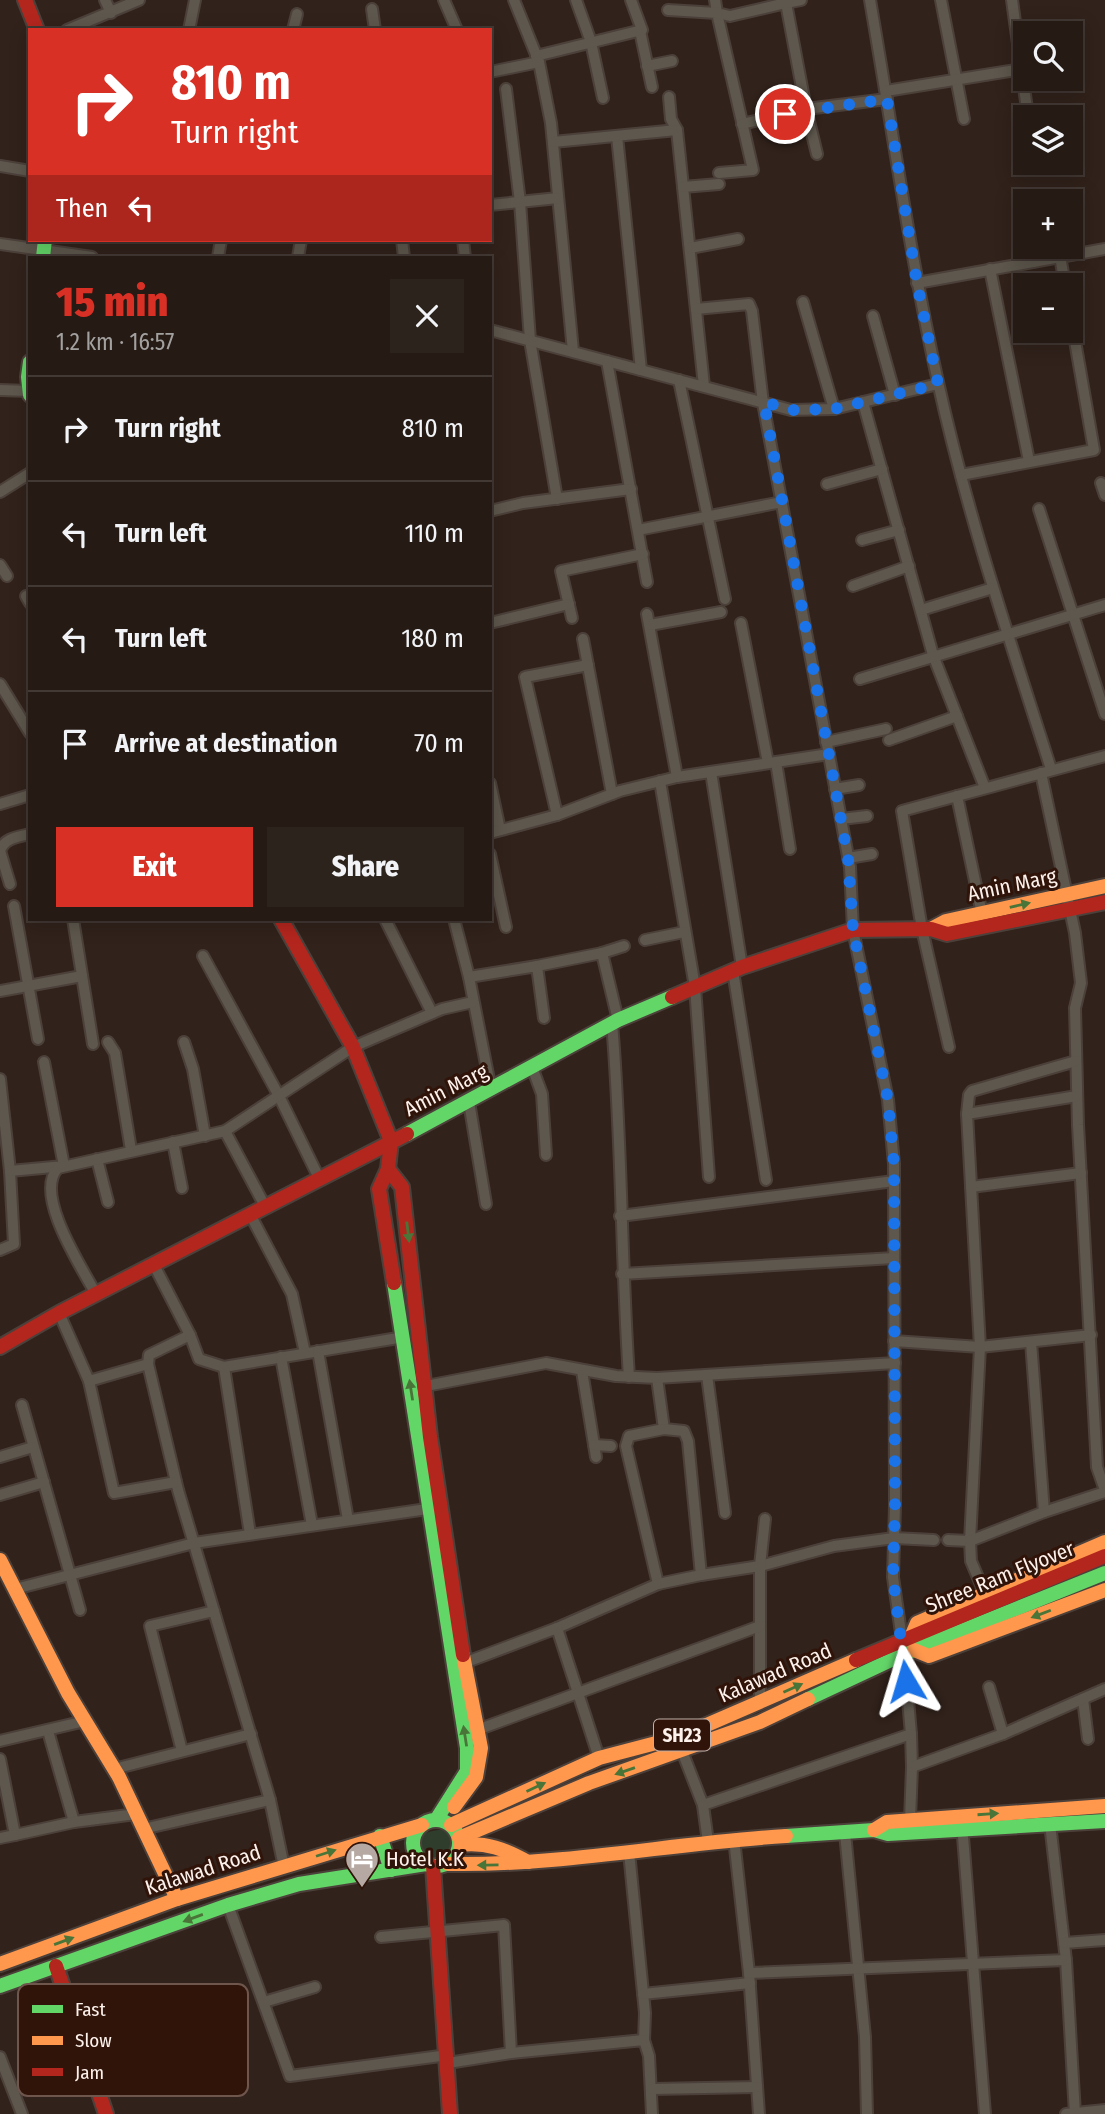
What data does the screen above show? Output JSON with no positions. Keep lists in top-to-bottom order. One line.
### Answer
{"streets":{"main road":["Amin Marg","Shree Ram Flyover","Kalawad Road","SH23"]},"crossings":[["Shree Ram Flyover","Kalawad Road"]],"places":{"hotel":["Hotel K.K"]},"legend":["Fast","Slow","Jam"],"page":{"map_buttons":["+","−"],"turn":["810 m","Turn right"],"then":"Then","heading":["15 min","1.2 km · 16:57"],"list":[{"name":"Turn right","value":"810 m"},{"name":"Turn left","value":"110 m"},{"name":"Turn left","value":"180 m"},{"name":"Arrive at destination","value":"70 m"}],"buttons":["Exit","Share"]}}
